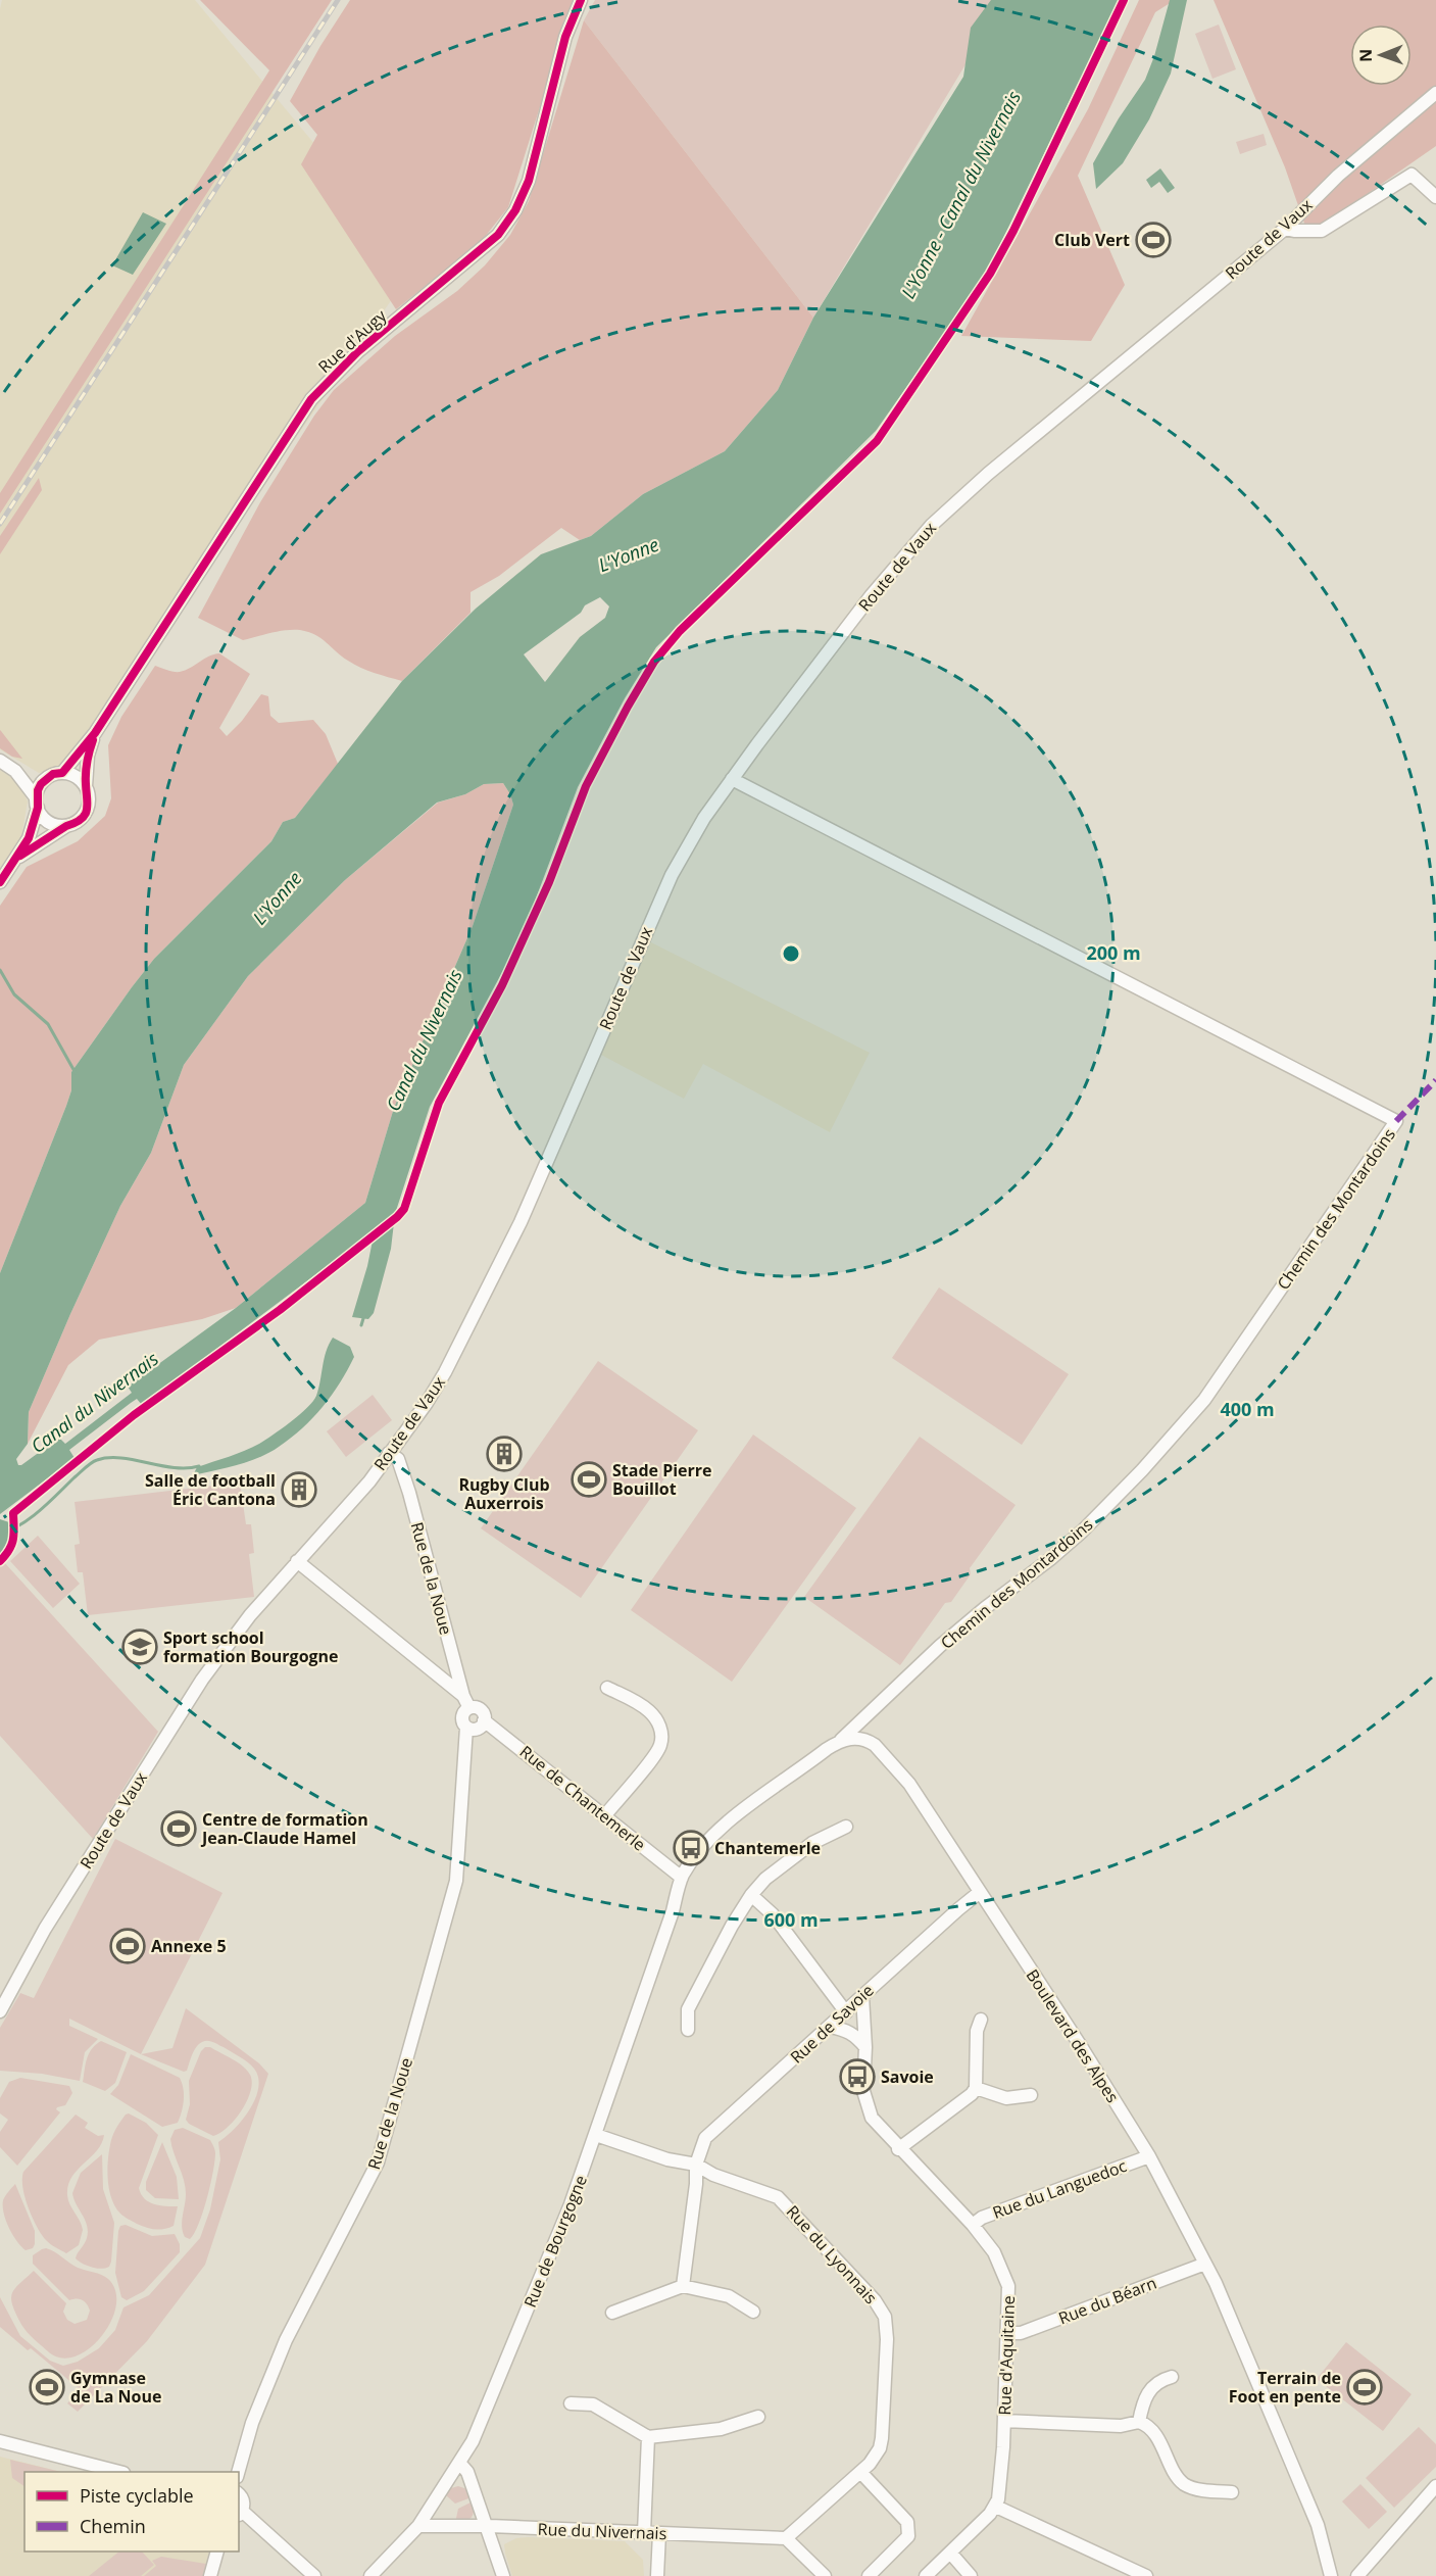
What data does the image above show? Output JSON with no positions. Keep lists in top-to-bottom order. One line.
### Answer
{"streets":{"street":["Route de Vaux","Rue d'Augy","Chemin des Montardoins","Rue de la Noue","Rue de Chantemerle","Rue de Savoie","Boulevard des Alpes","Rue du Languedoc","Rue de Bourgogne","Rue du Lyonnais","Rue du Béarn","Rue d'Aquitaine","Rue du Nivernais"]},"crossings":[["Route de Vaux","Chemin des Montardoins"],["Route de Vaux","Rue de la Noue"],["Chemin des Montardoins","Boulevard des Alpes"],["Rue de la Noue","Rue de Chantemerle"],["Rue de Chantemerle","Rue de Bourgogne"],["Rue de Savoie","Boulevard des Alpes"],["Rue de Savoie","Rue du Lyonnais"],["Rue de Savoie","Rue d'Aquitaine"],["Boulevard des Alpes","Rue du Languedoc"],["Boulevard des Alpes","Rue du Béarn"],["Rue du Languedoc","Rue d'Aquitaine"],["Rue de Bourgogne","Rue du Lyonnais"],["Rue de Bourgogne","Rue du Nivernais"],["Rue du Lyonnais","Rue du Nivernais"],["Rue du Béarn","Rue d'Aquitaine"]],"water":["L'Yonne - Canal du Nivernais","L'Yonne","Canal du Nivernais"],"places":{"sports":["Club Vert","Stade Pierre Bouillot","Centre de formation Jean-Claude Hamel","Annexe 5","Gymnase de La Noue","Terrain de Foot en pente"],"building":["Rugby Club Auxerrois","Salle de football Éric Cantona"],"school or university":["Sport school formation Bourgogne"],"bus stop":["Chantemerle","Savoie"]},"legend":["Piste cyclable","Chemin"],"north":"left","rings":["200 m","400 m","600 m"]}
